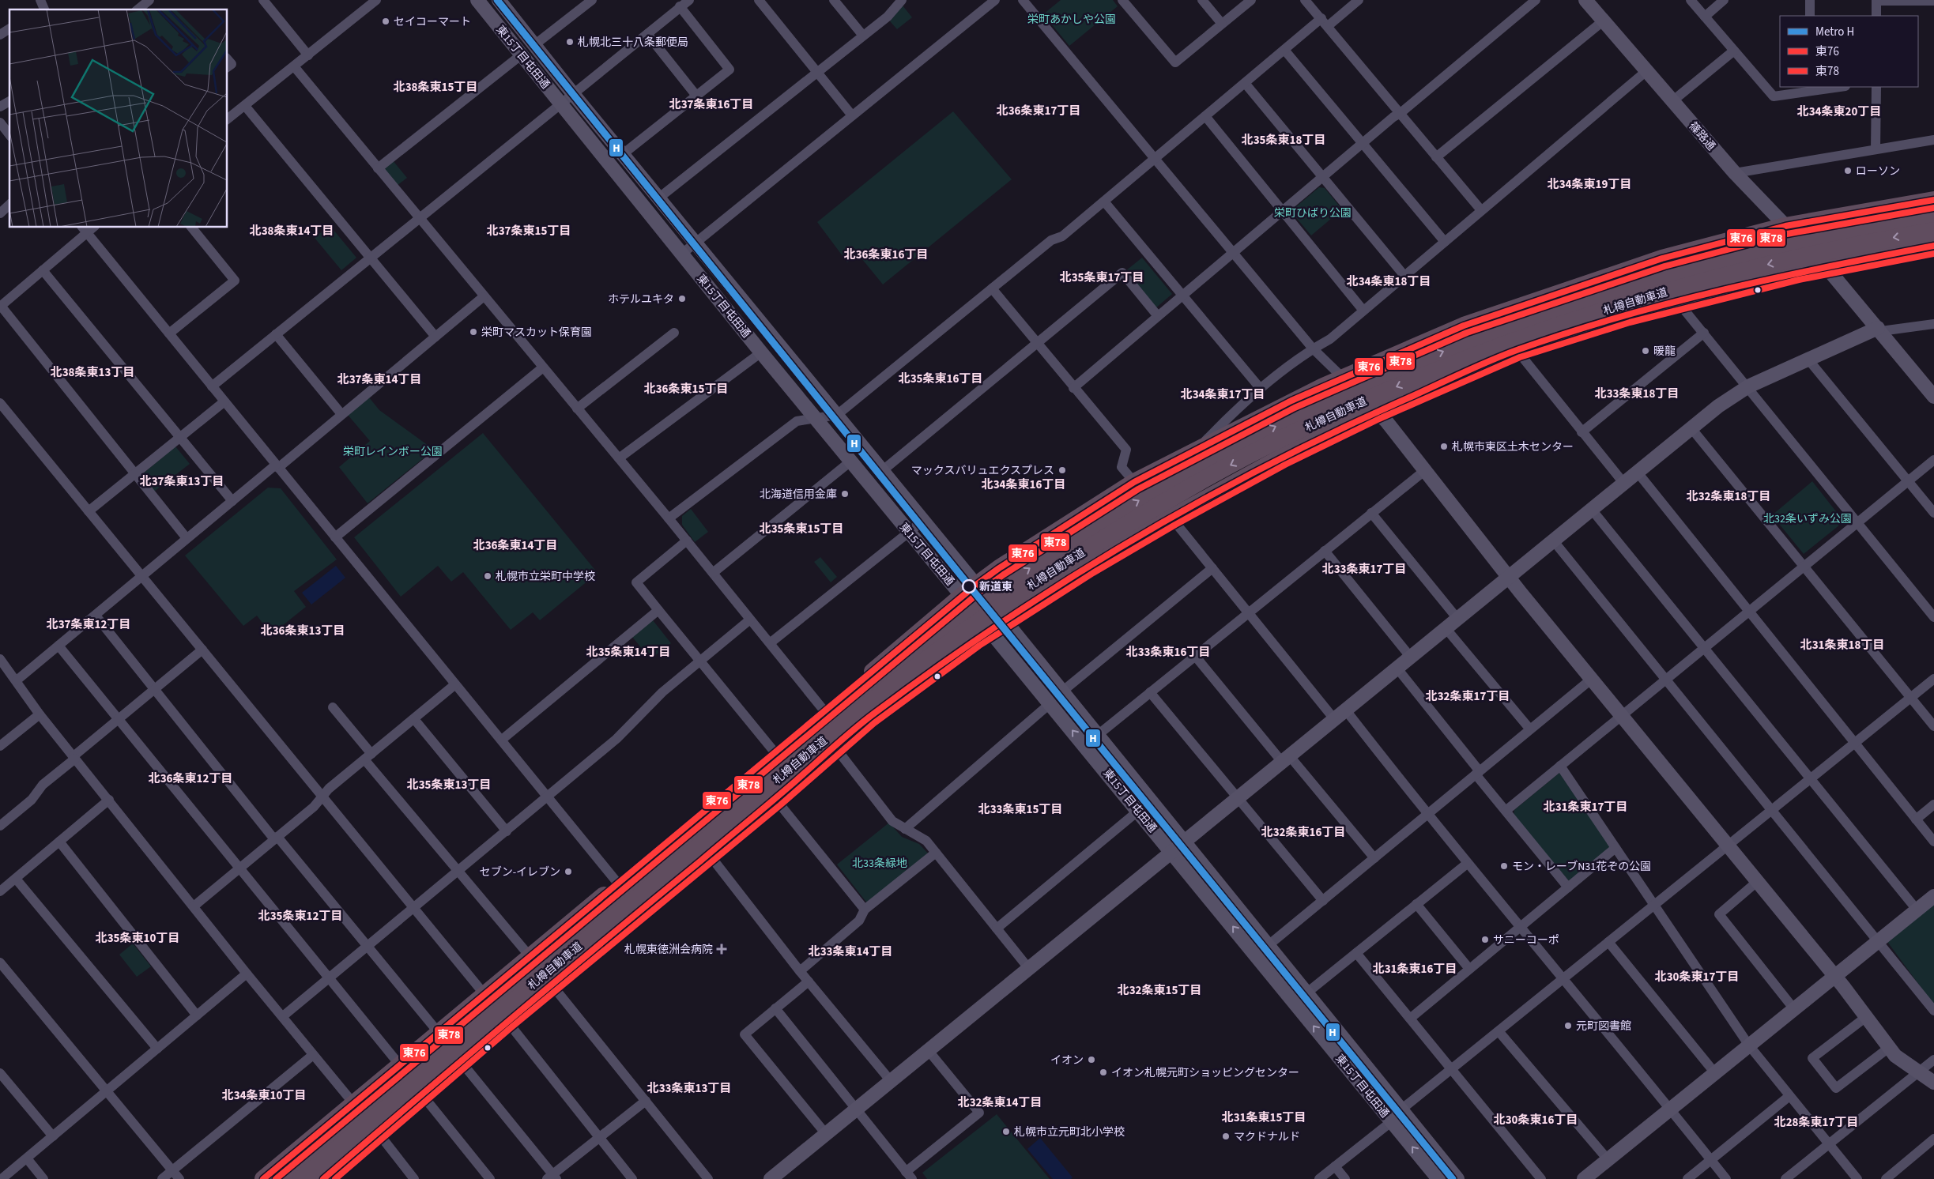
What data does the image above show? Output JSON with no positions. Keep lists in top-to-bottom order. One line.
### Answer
{"streets":{"highway":["札樽自動車道"],"street":["東15丁目屯田通","篠路通"]},"districts":["北38条東15丁目","北37条東16丁目","北36条東17丁目","北34条東20丁目","北35条東18丁目","北34条東19丁目","北38条東14丁目","北37条東15丁目","北36条東16丁目","北35条東17丁目","北34条東18丁目","北38条東13丁目","北35条東16丁目","北37条東14丁目","北36条東15丁目","北33条東18丁目","北34条東17丁目","北37条東13丁目","北34条東16丁目","北32条東18丁目","北35条東15丁目","北36条東14丁目","北33条東17丁目","北37条東12丁目","北36条東13丁目","北31条東18丁目","北35条東14丁目","北33条東16丁目","北32条東17丁目","北36条東12丁目","北35条東13丁目","北31条東17丁目","北33条東15丁目","北32条東16丁目","北35条東12丁目","北35条東10丁目","北33条東14丁目","北31条東16丁目","北30条東17丁目","北32条東15丁目","北33条東13丁目","北34条東10丁目","北32条東14丁目","北31条東15丁目","北30条東16丁目","北28条東17丁目"],"parks":["栄町あかしや公園","栄町ひばり公園","栄町レインボー公園","北32条いずみ公園","北33条緑地"],"places":{"other":["セイコーマート","札幌北三十八条郵便局","ローソン","ホテルユキタ","栄町マスカット保育園","暖龍","札幌市東区土木センター","マックスバリュエクスプレス","北海道信用金庫","札幌市立栄町中学校","新道東","モン・レーブN31花ぞの公園","セブン-イレブン","サニーコーポ","元町図書館","イオン","イオン札幌元町ショッピングセンター","札幌市立元町北小学校","マクドナルド"],"health":["札幌東徳洲会病院"]},"lines":["metro line H","transit line 東76","transit line 東78"],"legend":["Metro H","東76","東78"]}
